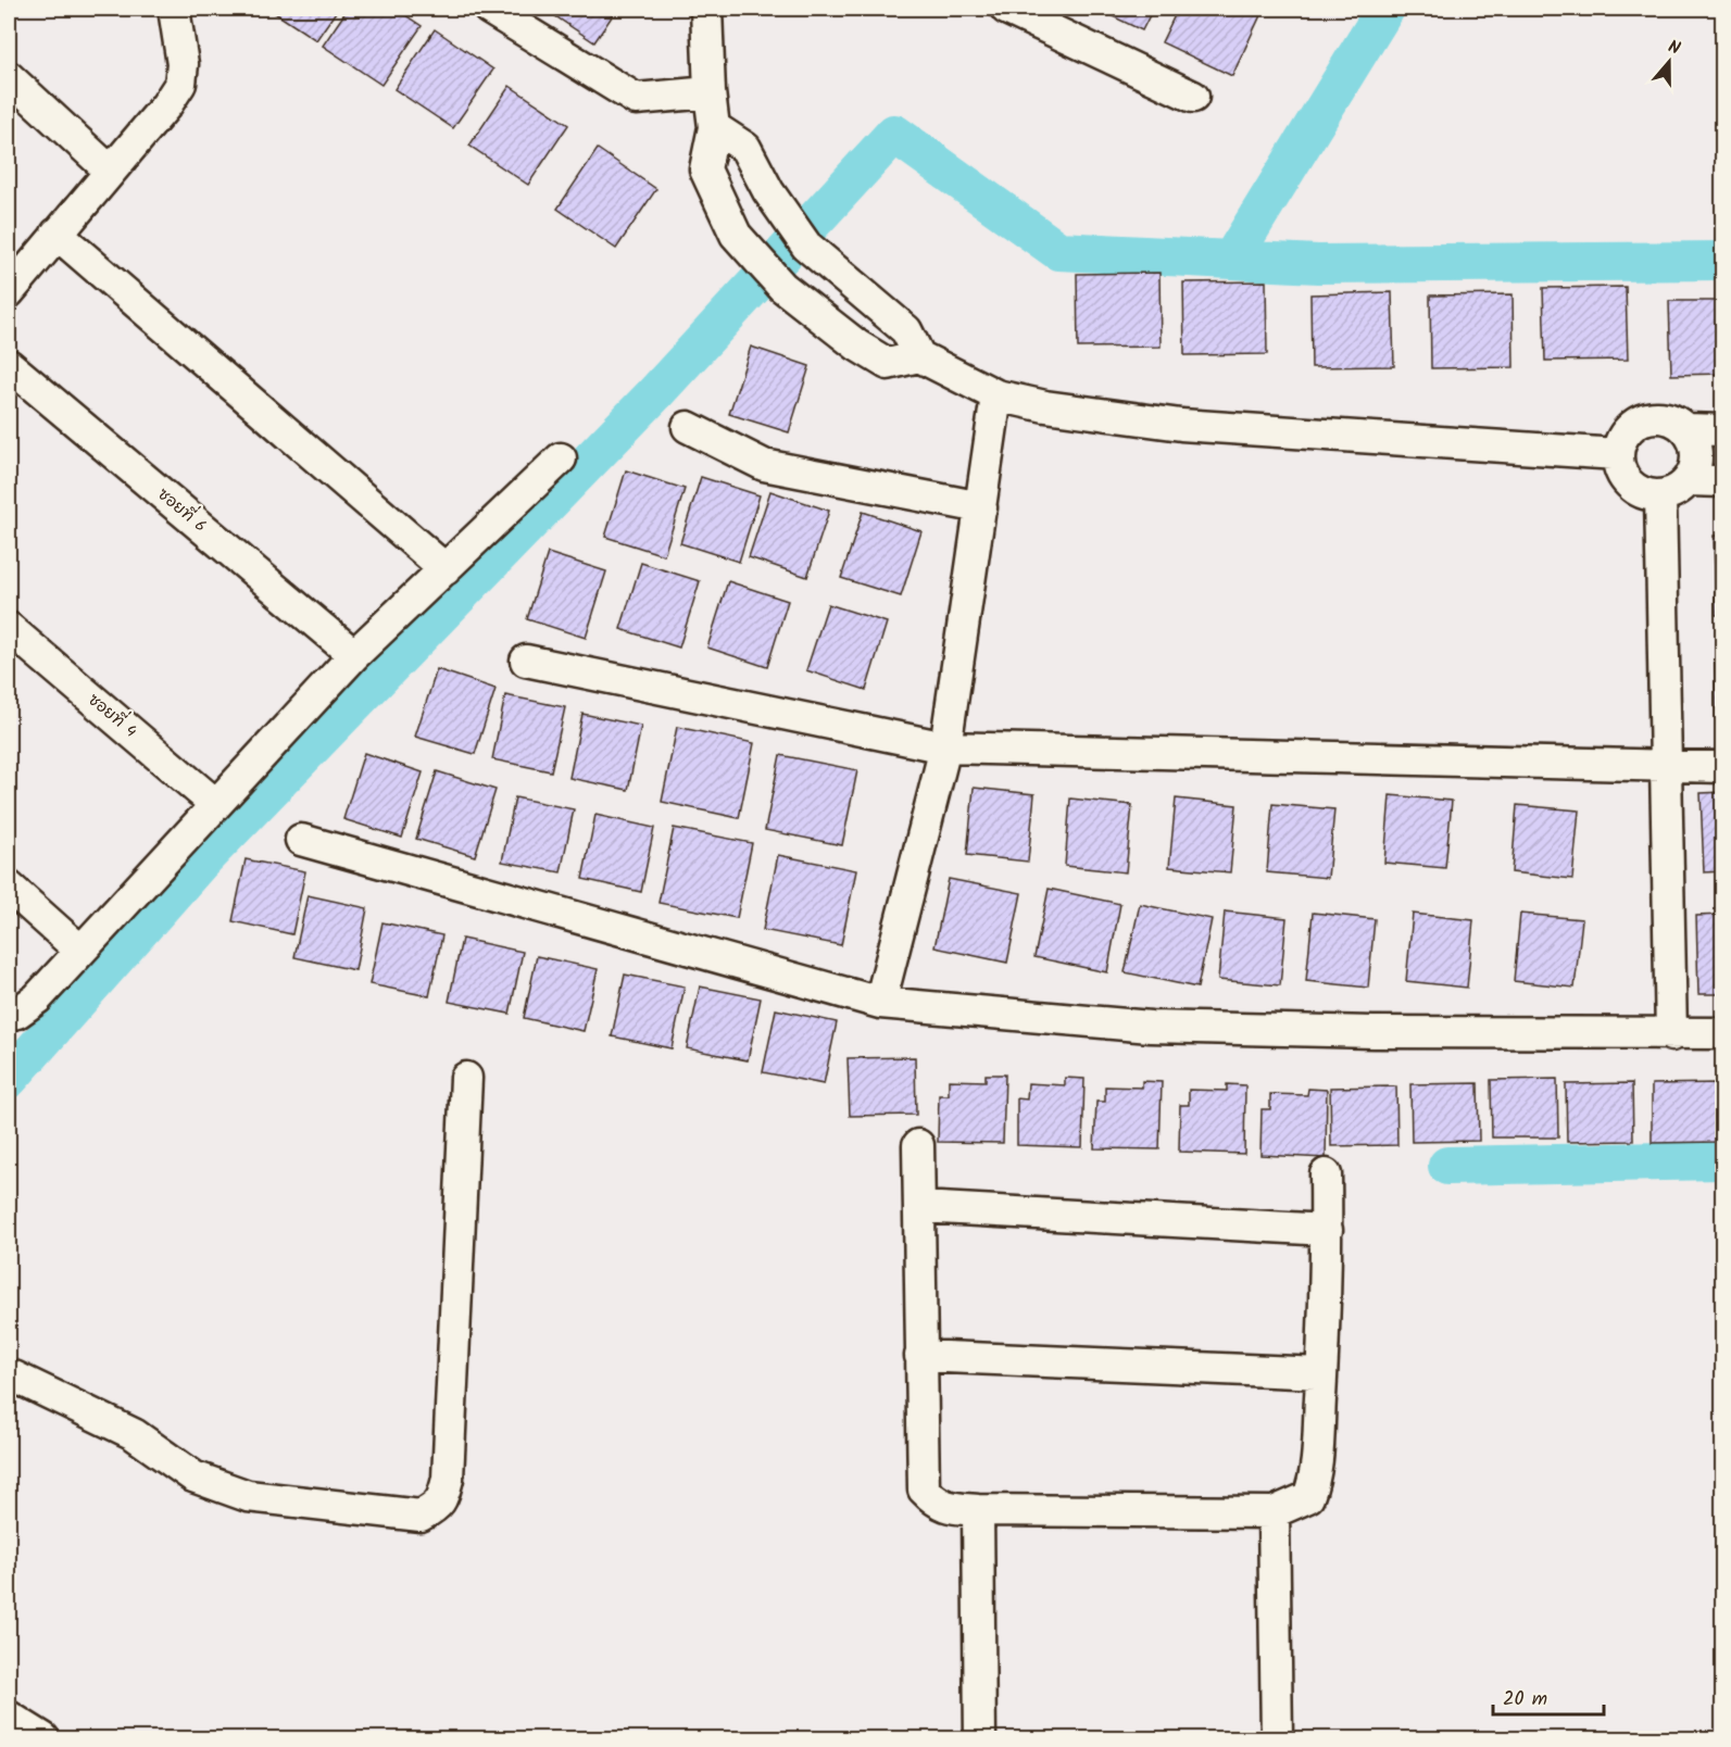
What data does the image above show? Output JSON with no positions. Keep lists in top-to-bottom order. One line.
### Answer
{"streets":{"street":["ซอยที่ 6","ซอยที่ 4"]},"scale_bar":"20 m","north":"top"}
